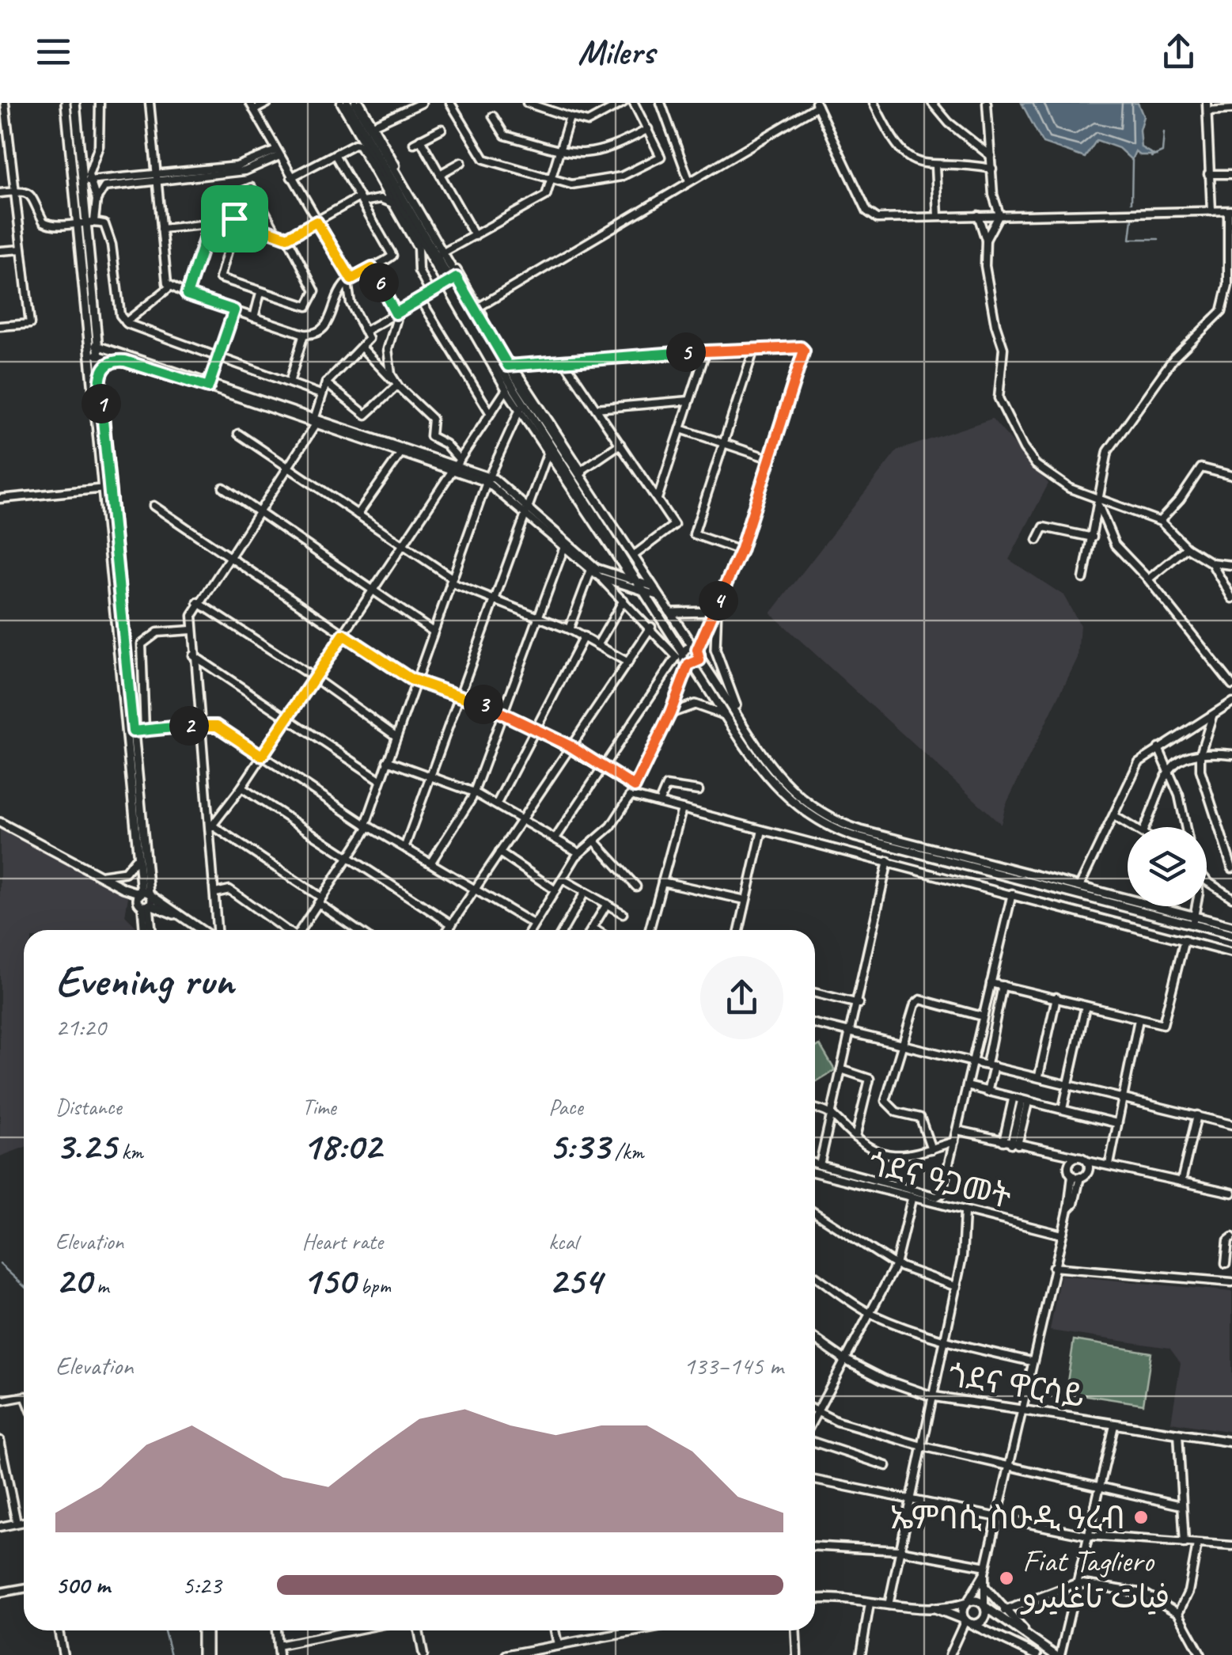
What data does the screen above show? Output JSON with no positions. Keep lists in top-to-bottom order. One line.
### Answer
{"streets":{"main road":["ጎደና ዋርሳይ"],"street":["ጎደና ዓጋመት"]},"places":["ኤምባሲ ስዑዲ ዓረብ","Fiat Tagliero فيات تاغليرو"],"page":{"header":"Milers","pins":["6","5","1","4","3","2"],"heading":["Evening run","21:20"],"stats":[["Distance","3.25 km"],["Time","18:02"],["Pace","5:33 /km"],["Elevation","20 m"],["Heart rate","150 bpm"],["kcal","254"]],"chart":["Elevation","133–145 m"],"list":[{"name":"500 m","note":"5:23"}]}}
